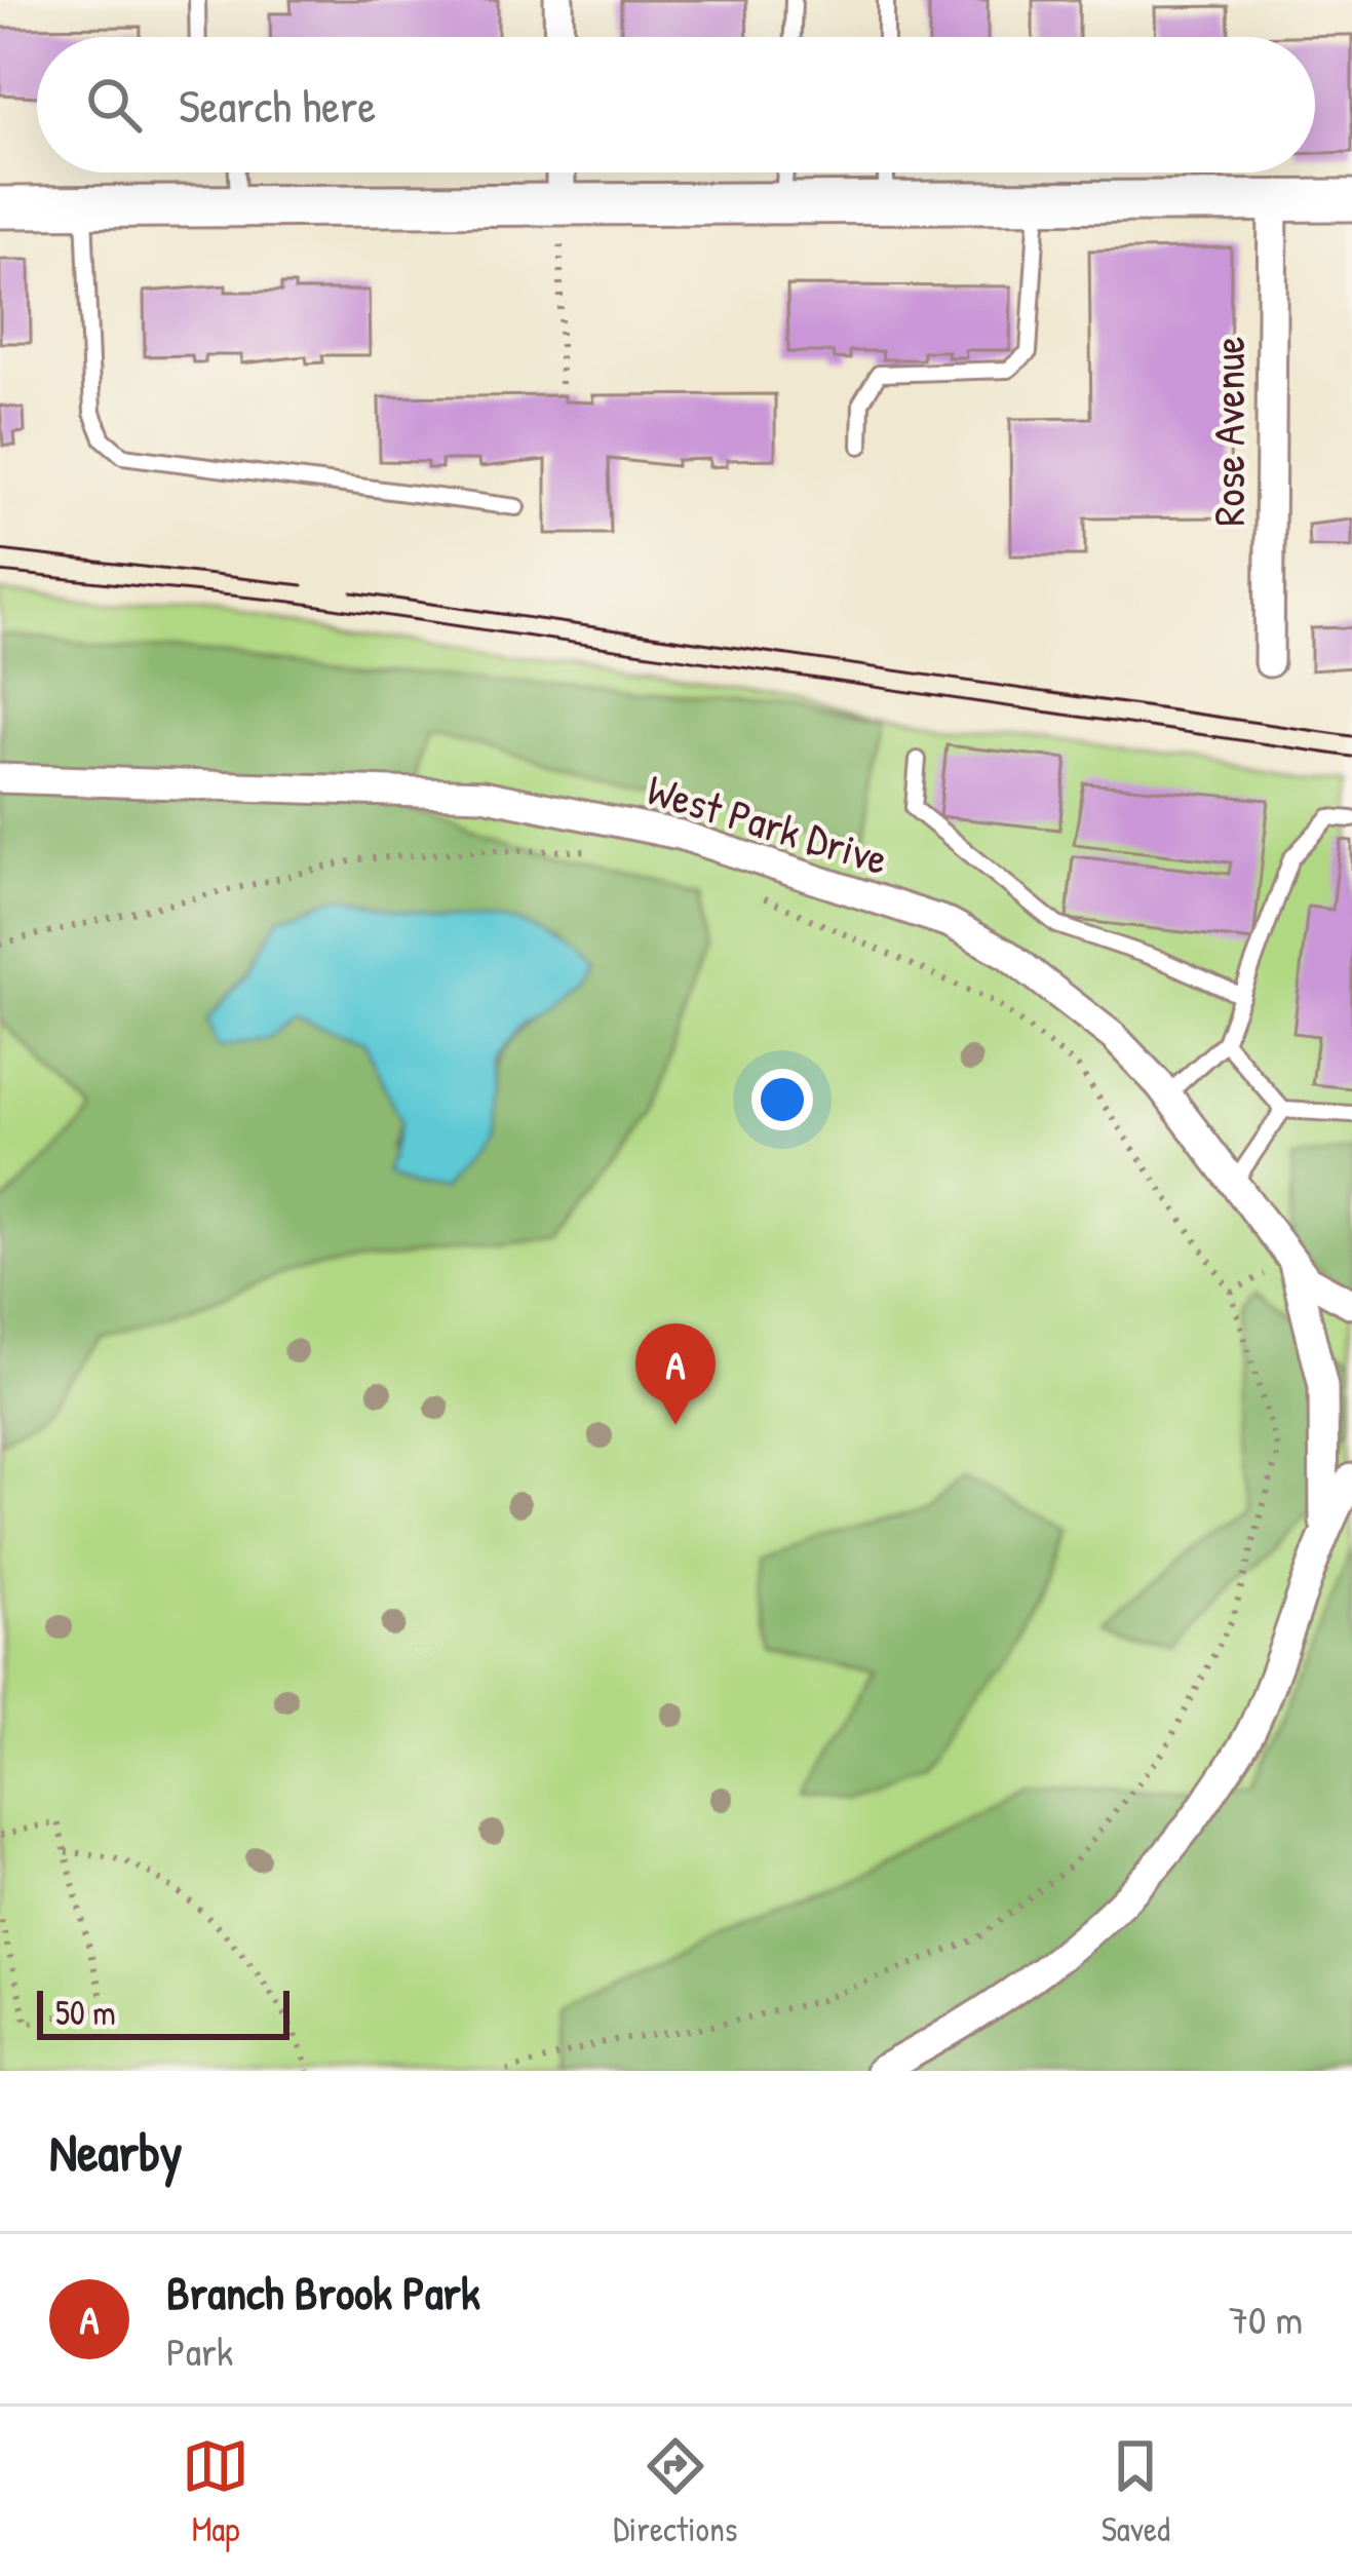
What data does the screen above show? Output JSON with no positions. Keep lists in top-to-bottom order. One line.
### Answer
{"streets":{"street":["Rose Avenue","West Park Drive"]},"scale_bar":"50 m","page":{"search":"Search here","pins":"A","scale":"50 m","heading":"Nearby","list":[{"mark":"A","name":"Branch Brook Park","note":"Park","value":"70 m"}],"nav":["Map","Directions","Saved"]}}
